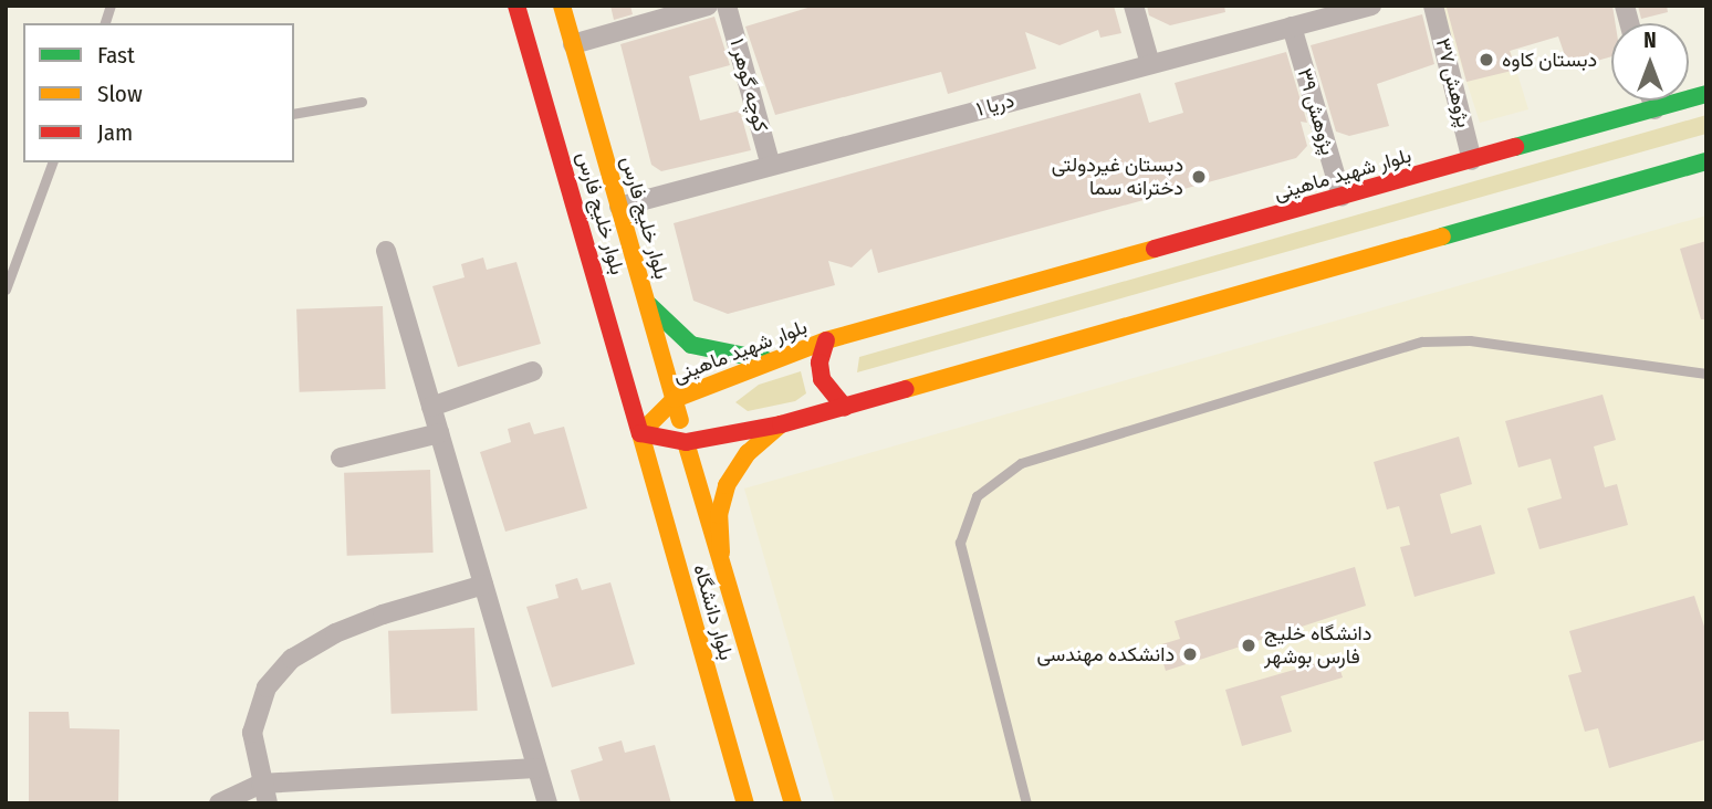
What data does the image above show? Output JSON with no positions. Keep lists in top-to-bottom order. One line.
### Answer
{"streets":{"main road":["بلوار شهید ماهینی","بلوار خلیج ‌فارس","بلوار خلیج‌ فارس","بلوار دانشگاه"],"street":["پژوهش ۳۷","کوچه گوهر ۱","دریا ۱","پژوهش ۳۹"]},"crossings":[["پژوهش ۳۷","بلوار شهید ماهینی"],["کوچه گوهر ۱","دریا ۱"],["دریا ۱","پژوهش ۳۹"],["دریا ۱","بلوار خلیج‌ فارس"],["پژوهش ۳۹","بلوار شهید ماهینی"],["بلوار شهید ماهینی","بلوار خلیج ‌فارس"],["بلوار شهید ماهینی","بلوار خلیج‌ فارس"],["بلوار شهید ماهینی","بلوار دانشگاه"],["بلوار خلیج ‌فارس","بلوار دانشگاه"],["بلوار خلیج‌ فارس","بلوار دانشگاه"]],"places":["دبستان کاوه","دبستان غیردولتی دخترانه سما","دانشگاه خلیج فارس بوشهر","دانشکده مهندسی"],"legend":["Fast","Slow","Jam"],"north":"top"}
